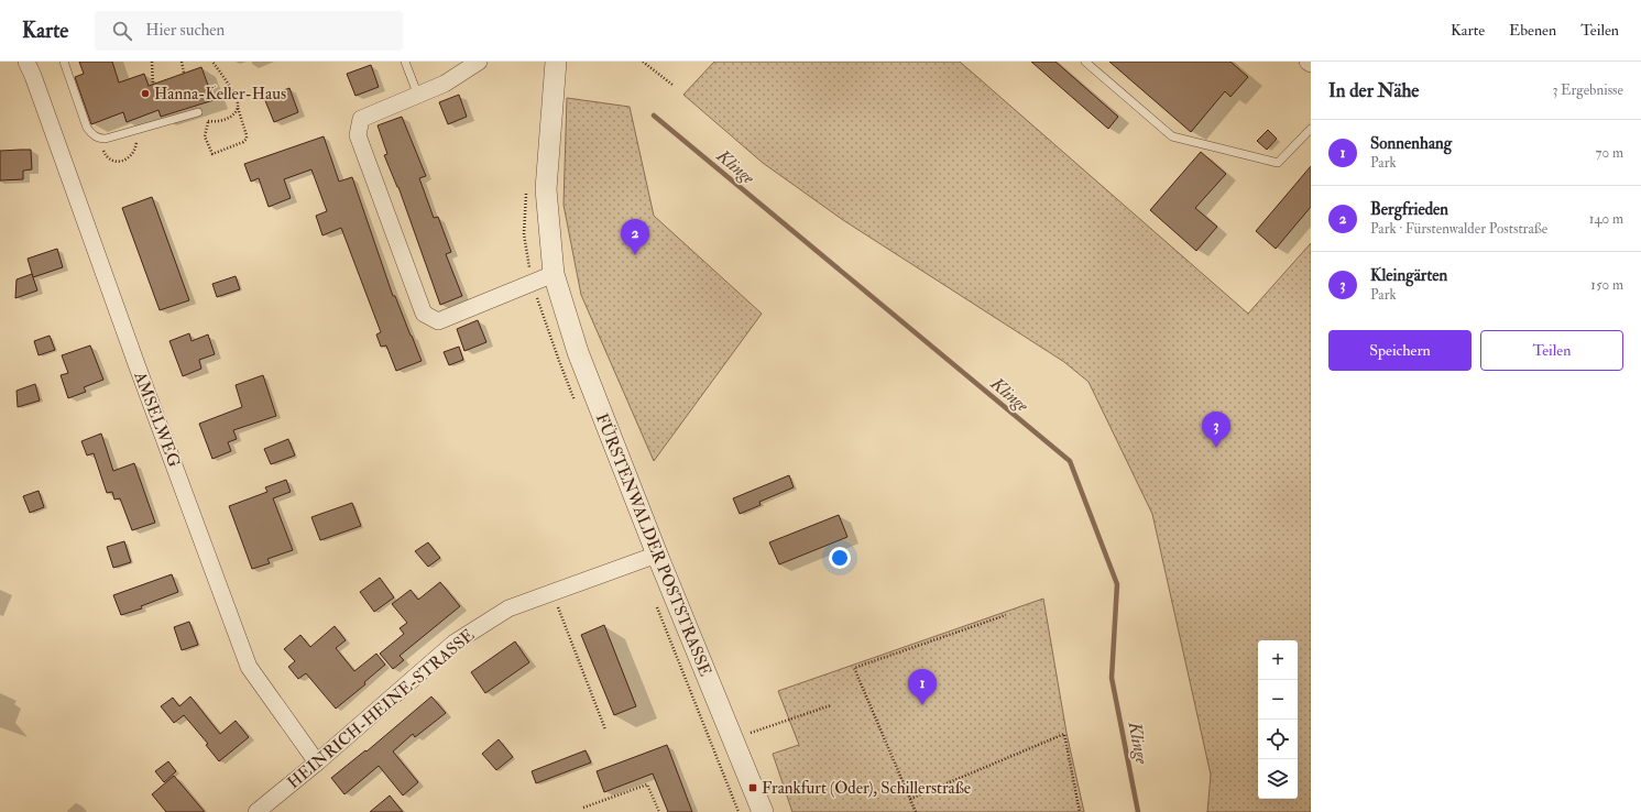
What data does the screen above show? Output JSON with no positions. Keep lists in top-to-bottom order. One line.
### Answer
{"streets":{"street":["AMSELWEG","FÜRSTENWALDER POSTSTRASSE","HEINRICH-HEINE-STRASSE"]},"crossings":[["AMSELWEG","HEINRICH-HEINE-STRASSE"],["FÜRSTENWALDER POSTSTRASSE","HEINRICH-HEINE-STRASSE"]],"water":["Klinge"],"places":{"other":["Hanna-Keller-Haus"],"transit":["Frankfurt (Oder), Schillerstraße"]},"page":{"header":"Karte","search":"Hier suchen","nav":["Karte","Ebenen","Teilen"],"heading":["In der Nähe","3 Ergebnisse"],"list":[{"mark":"1","name":"Sonnenhang","note":"Park","value":"70 m"},{"mark":"2","name":"Bergfrieden","note":"Park · Fürstenwalder Poststraße","value":"140 m"},{"mark":"3","name":"Kleingärten","note":"Park","value":"150 m"}],"pins":["2","3","1"],"buttons":["Speichern","Teilen"],"map_buttons":["+","−"]}}
